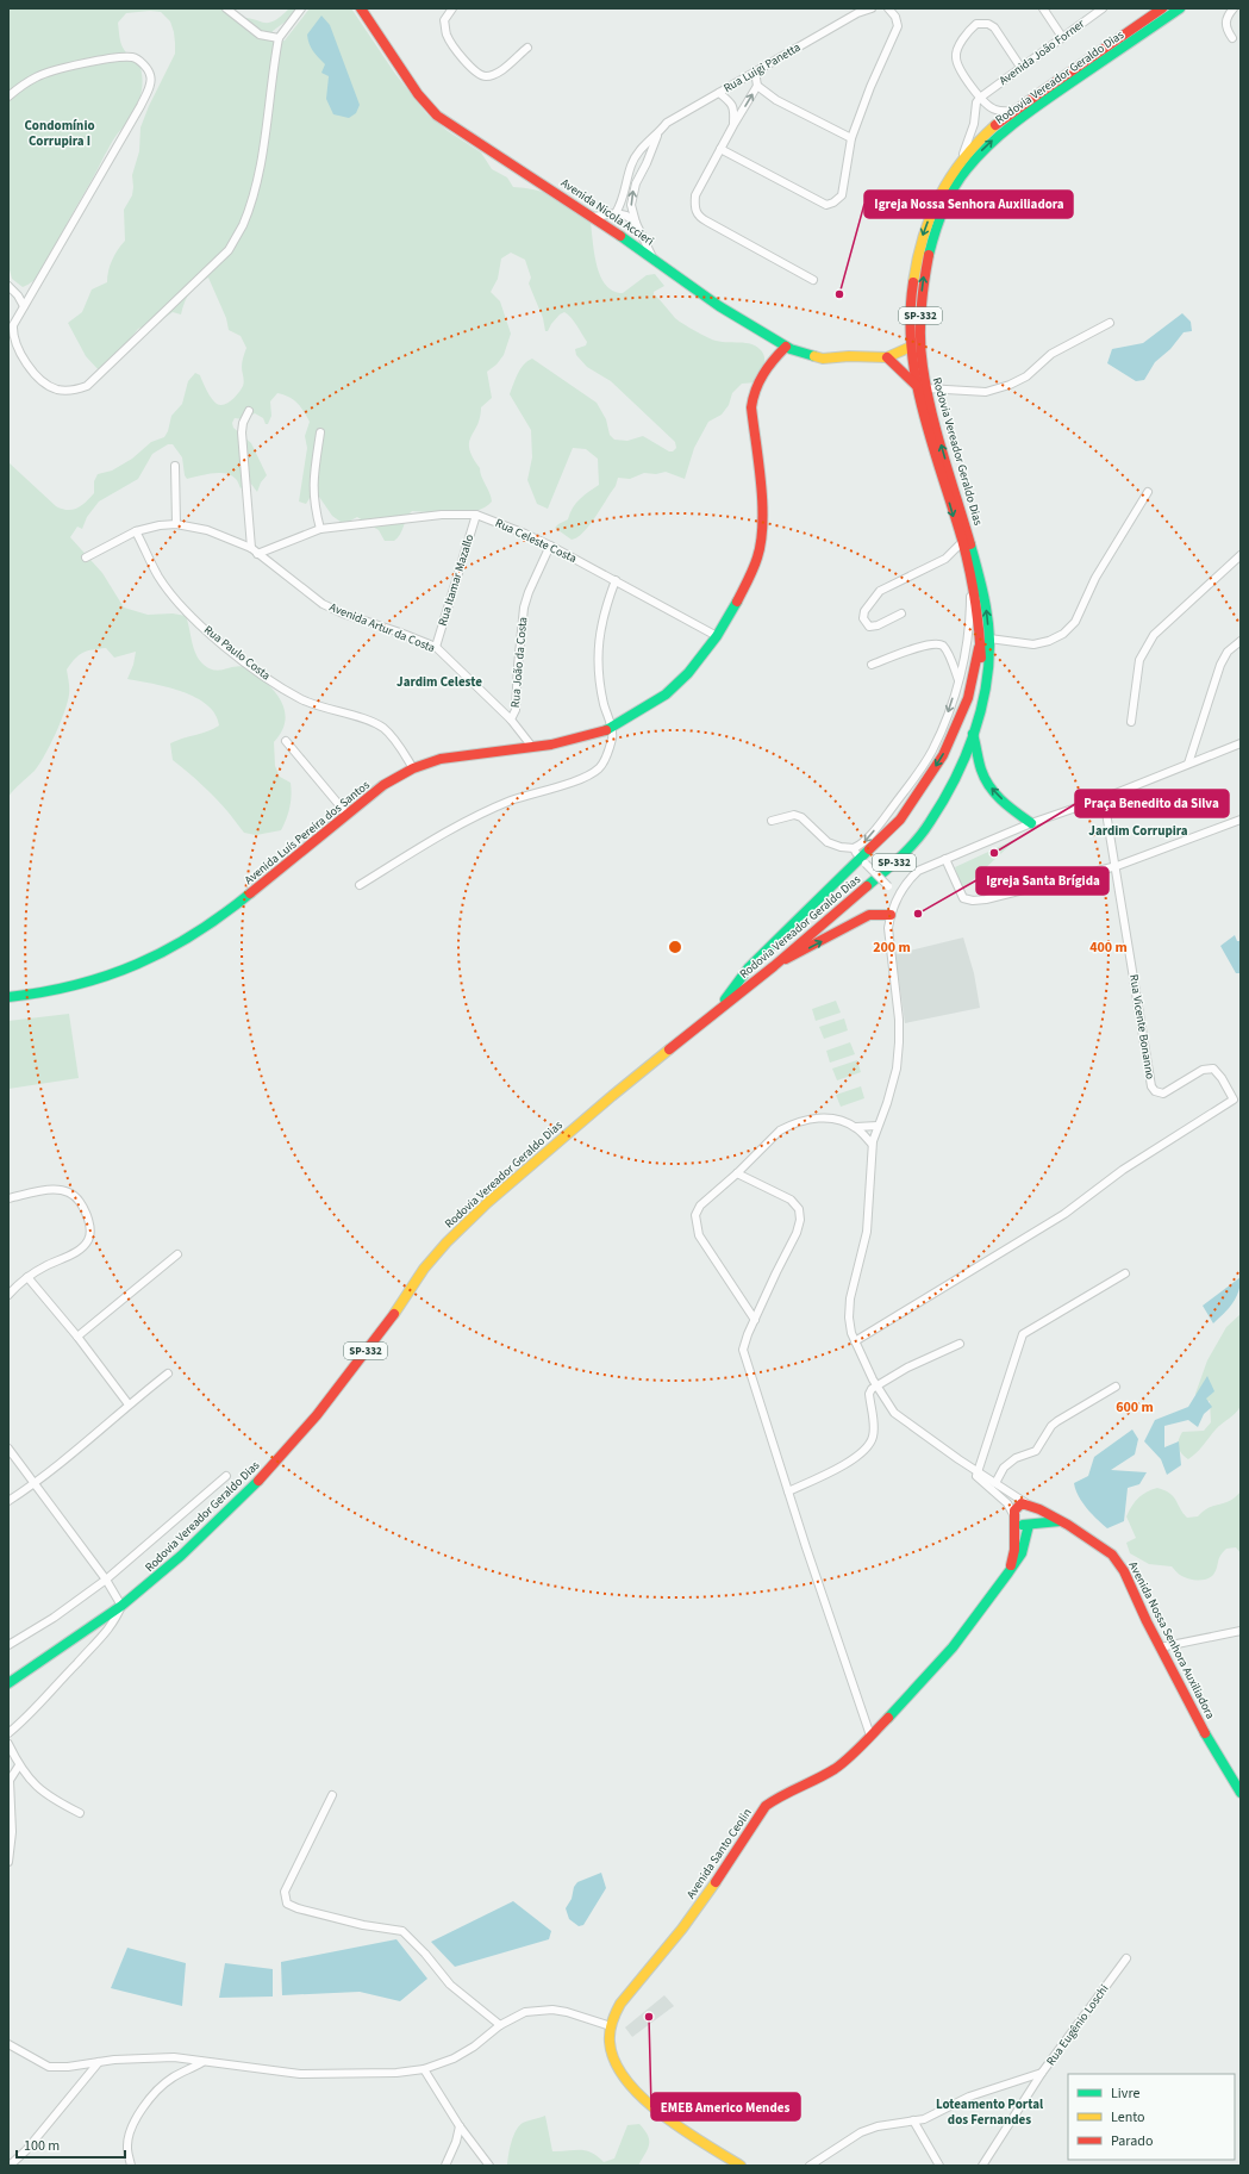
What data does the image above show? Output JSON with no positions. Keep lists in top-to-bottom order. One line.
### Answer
{"streets":{"main road":["Rodovia Vereador Geraldo Dias","Avenida Nicola Accieri","SP-332","Avenida Luís Pereira dos Santos","Avenida Nossa Senhora Auxiliadora","Avenida Santo Ceolin"],"street":["Avenida João Forner","Rua Luigi Panetta","Rua Celeste Costa","Rua Itamar Mazallo","Avenida Artur da Costa","Rua Paulo Costa","Rua João da Costa","Rua Vicente Bonanno","Rua Eugênio Loschi"]},"crossings":[["Rua Luigi Panetta","Avenida Nicola Accieri"],["Rodovia Vereador Geraldo Dias","Avenida Nicola Accieri"],["Avenida Nicola Accieri","Avenida Luís Pereira dos Santos"],["Rua Celeste Costa","Rua Itamar Mazallo"],["Rua Celeste Costa","Avenida Artur da Costa"],["Rua Celeste Costa","Rua João da Costa"],["Rua Celeste Costa","Avenida Luís Pereira dos Santos"],["Rua Itamar Mazallo","Avenida Artur da Costa"],["Avenida Artur da Costa","Rua Paulo Costa"],["Avenida Artur da Costa","Rua João da Costa"],["Rua Paulo Costa","Avenida Luís Pereira dos Santos"],["Rua João da Costa","Avenida Luís Pereira dos Santos"],["Avenida Nossa Senhora Auxiliadora","Avenida Santo Ceolin"]],"districts":["Condomínio Corrupira I","Jardim Celeste","Jardim Corrupira","Loteamento Portal dos Fernandes"],"places":["Igreja Nossa Senhora Auxiliadora","Praça Benedito da Silva","Igreja Santa Brígida","EMEB Americo Mendes"],"legend":["Livre","Lento","Parado"],"scale_bar":"100 m","rings":["200 m","400 m","600 m"]}
